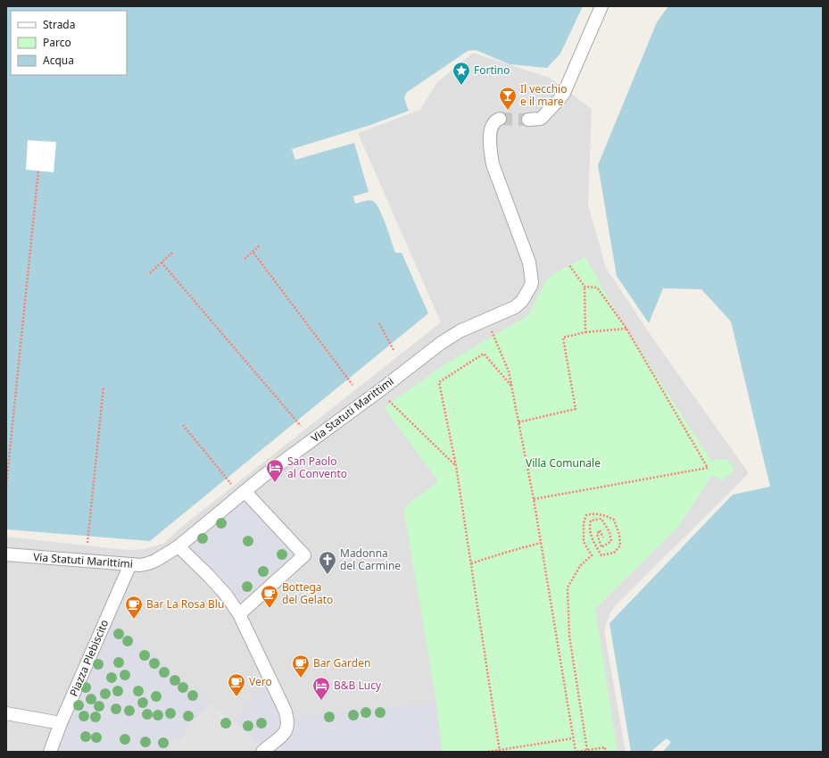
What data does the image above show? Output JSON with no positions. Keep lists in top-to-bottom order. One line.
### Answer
{"streets":{"street":["Via Statuti Marittimi","Piazza Plebiscito"]},"crossings":[["Via Statuti Marittimi","Piazza Plebiscito"]],"parks":["Villa Comunale"],"places":{"place":["Fortino"],"bar":["Il vecchio e il mare"],"hotel":["San Paolo al Convento","B&B Lucy"],"church":["Madonna del Carmine"],"cafe":["Bottega del Gelato","Bar La Rosa Blu","Bar Garden","Vero"]},"legend":["Strada","Parco","Acqua"]}
